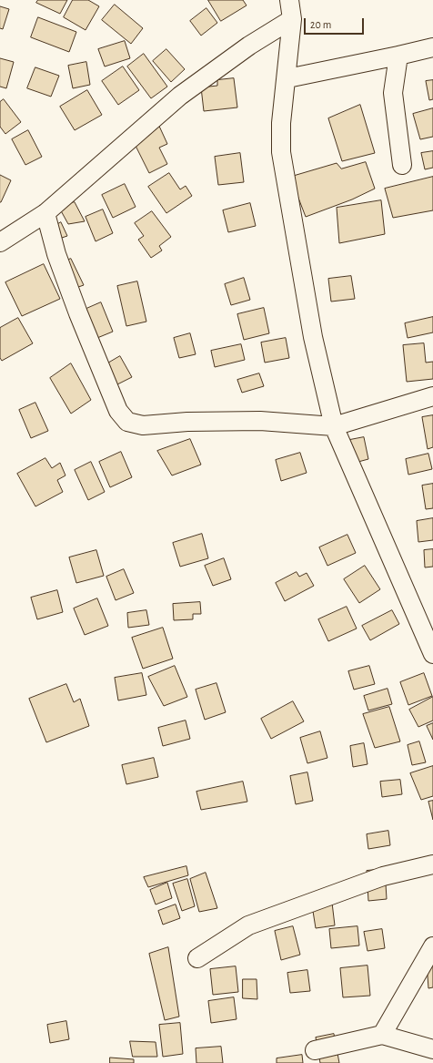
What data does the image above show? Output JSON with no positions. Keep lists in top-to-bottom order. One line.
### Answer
{"scale_bar":"20 m"}
